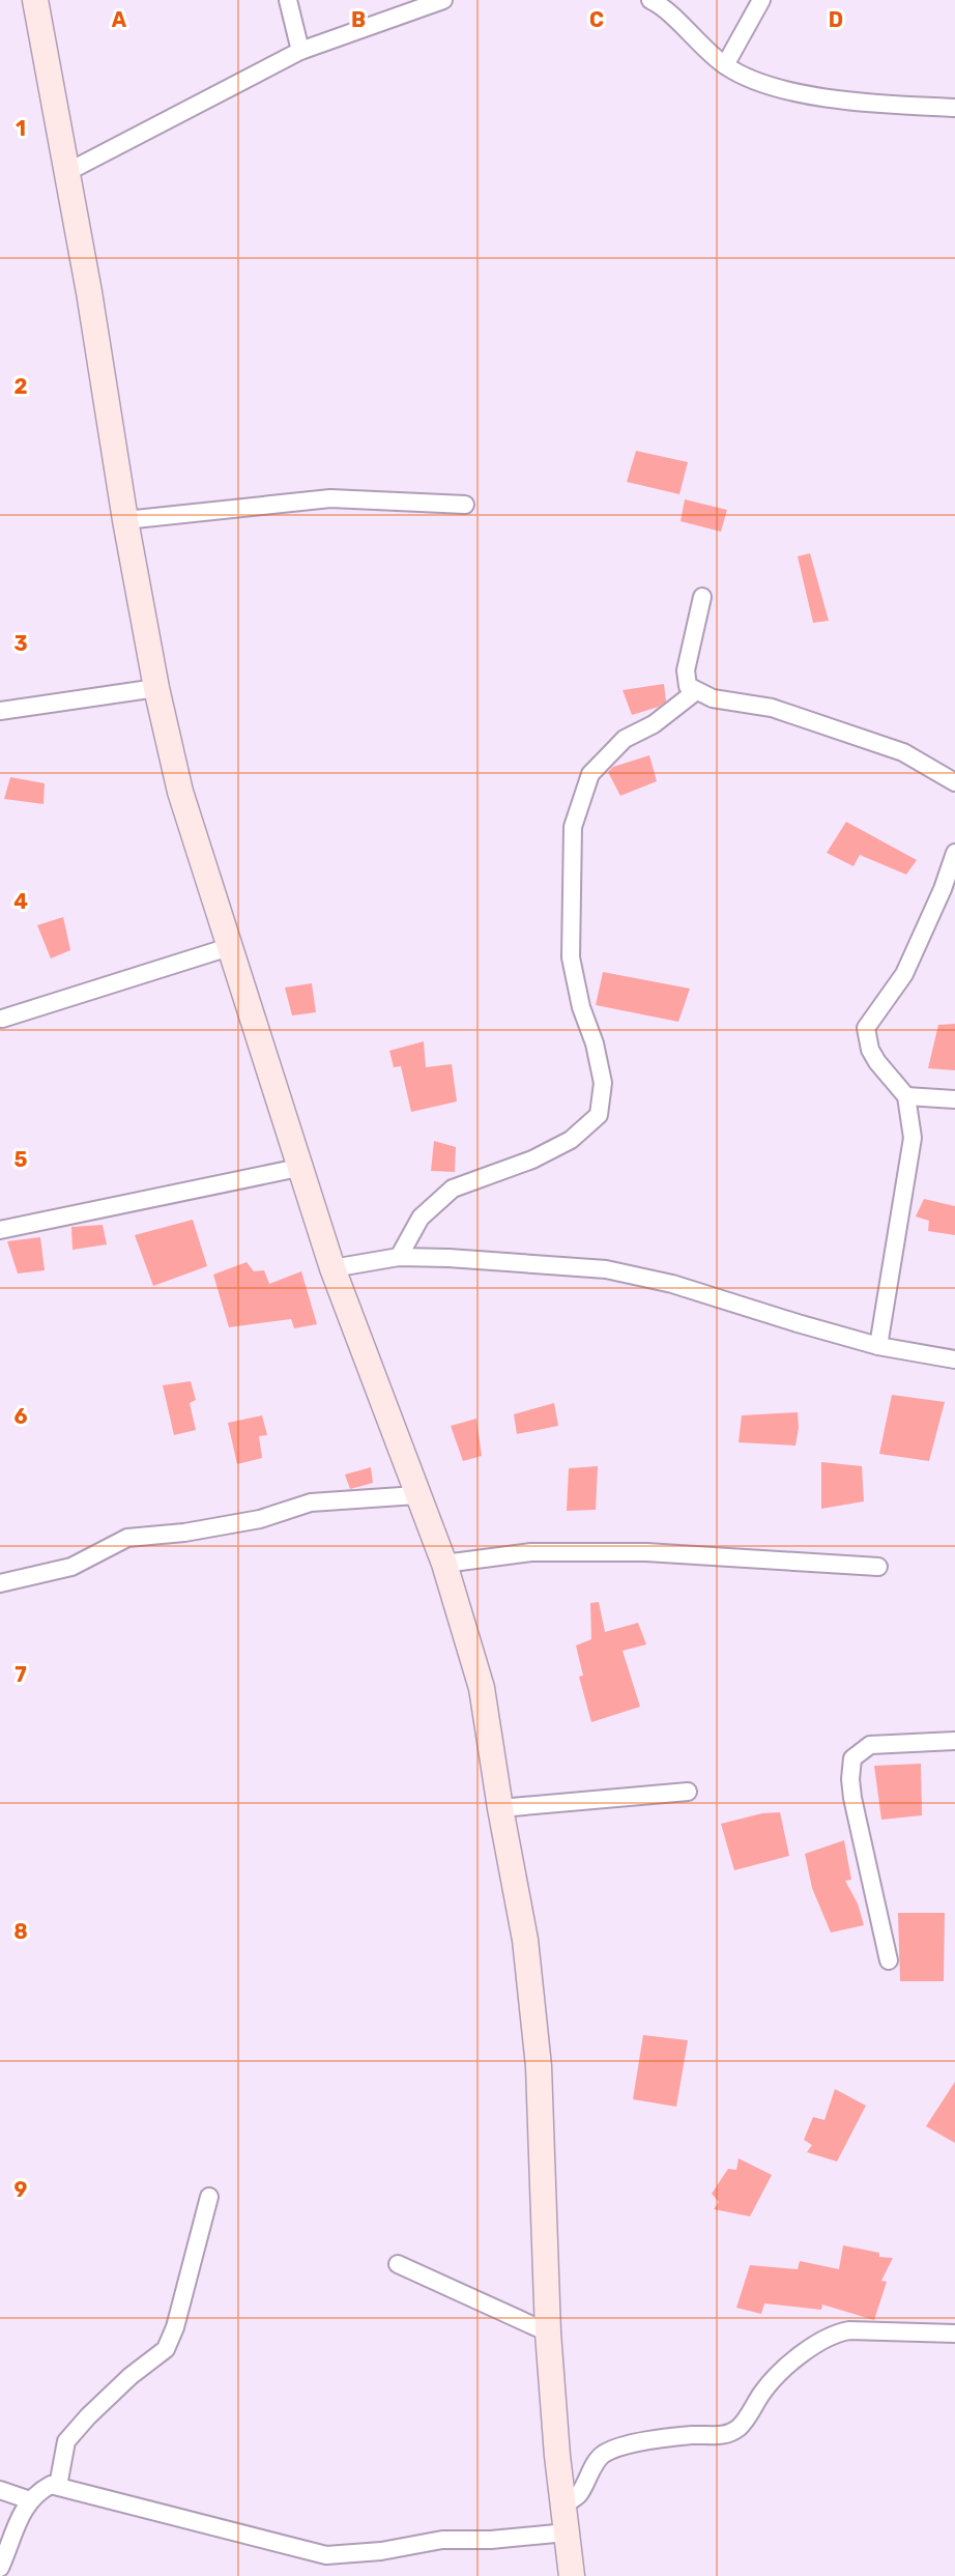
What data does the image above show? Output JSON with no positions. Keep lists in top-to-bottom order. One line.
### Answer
{"grid":{"columns":["A","B","C","D"],"rows":["1","2","3","4","5","6","7","8","9"]}}
